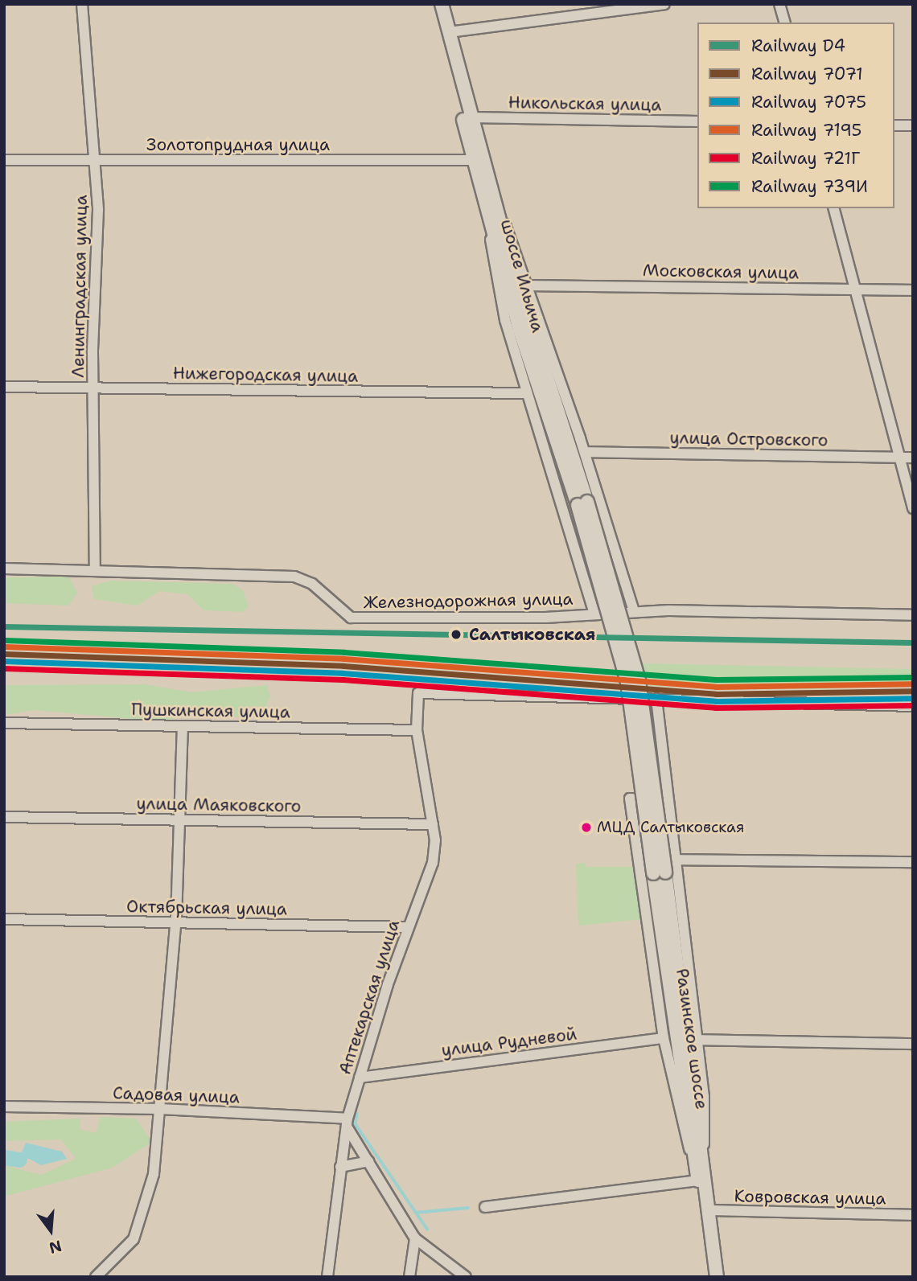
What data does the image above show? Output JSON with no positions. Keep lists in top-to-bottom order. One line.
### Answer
{"streets":{"main road":["шоссе Ильича","Разинское шоссе"],"street":["Никольская улица","Золотопрудная улица","Московская улица","Ленинградская улица","Нижегородская улица","улица Островского","Железнодорожная улица","Пушкинская улица","улица Маяковского","Октябрьская улица","Аптекарская улица","улица Рудневой","Садовая улица","Ковровская улица"]},"crossings":[["Никольская улица","шоссе Ильича"],["Золотопрудная улица","шоссе Ильича"],["Золотопрудная улица","Ленинградская улица"],["шоссе Ильича","Разинское шоссе"],["Ленинградская улица","Нижегородская улица"],["Ленинградская улица","Железнодорожная улица"],["Пушкинская улица","Аптекарская улица"],["улица Маяковского","Аптекарская улица"],["Октябрьская улица","Аптекарская улица"],["Аптекарская улица","улица Рудневой"],["Аптекарская улица","Садовая улица"],["Разинское шоссе","Ковровская улица"]],"places":["Салтыковская","МЦД Салтыковская"],"lines":["rail line D4","rail line 739И","rail line 7195","rail line 7071","rail line 7075","rail line 721Г"],"legend":["Railway D4","Railway 7071","Railway 7075","Railway 7195","Railway 721Г","Railway 739И"],"north":"bottom"}
